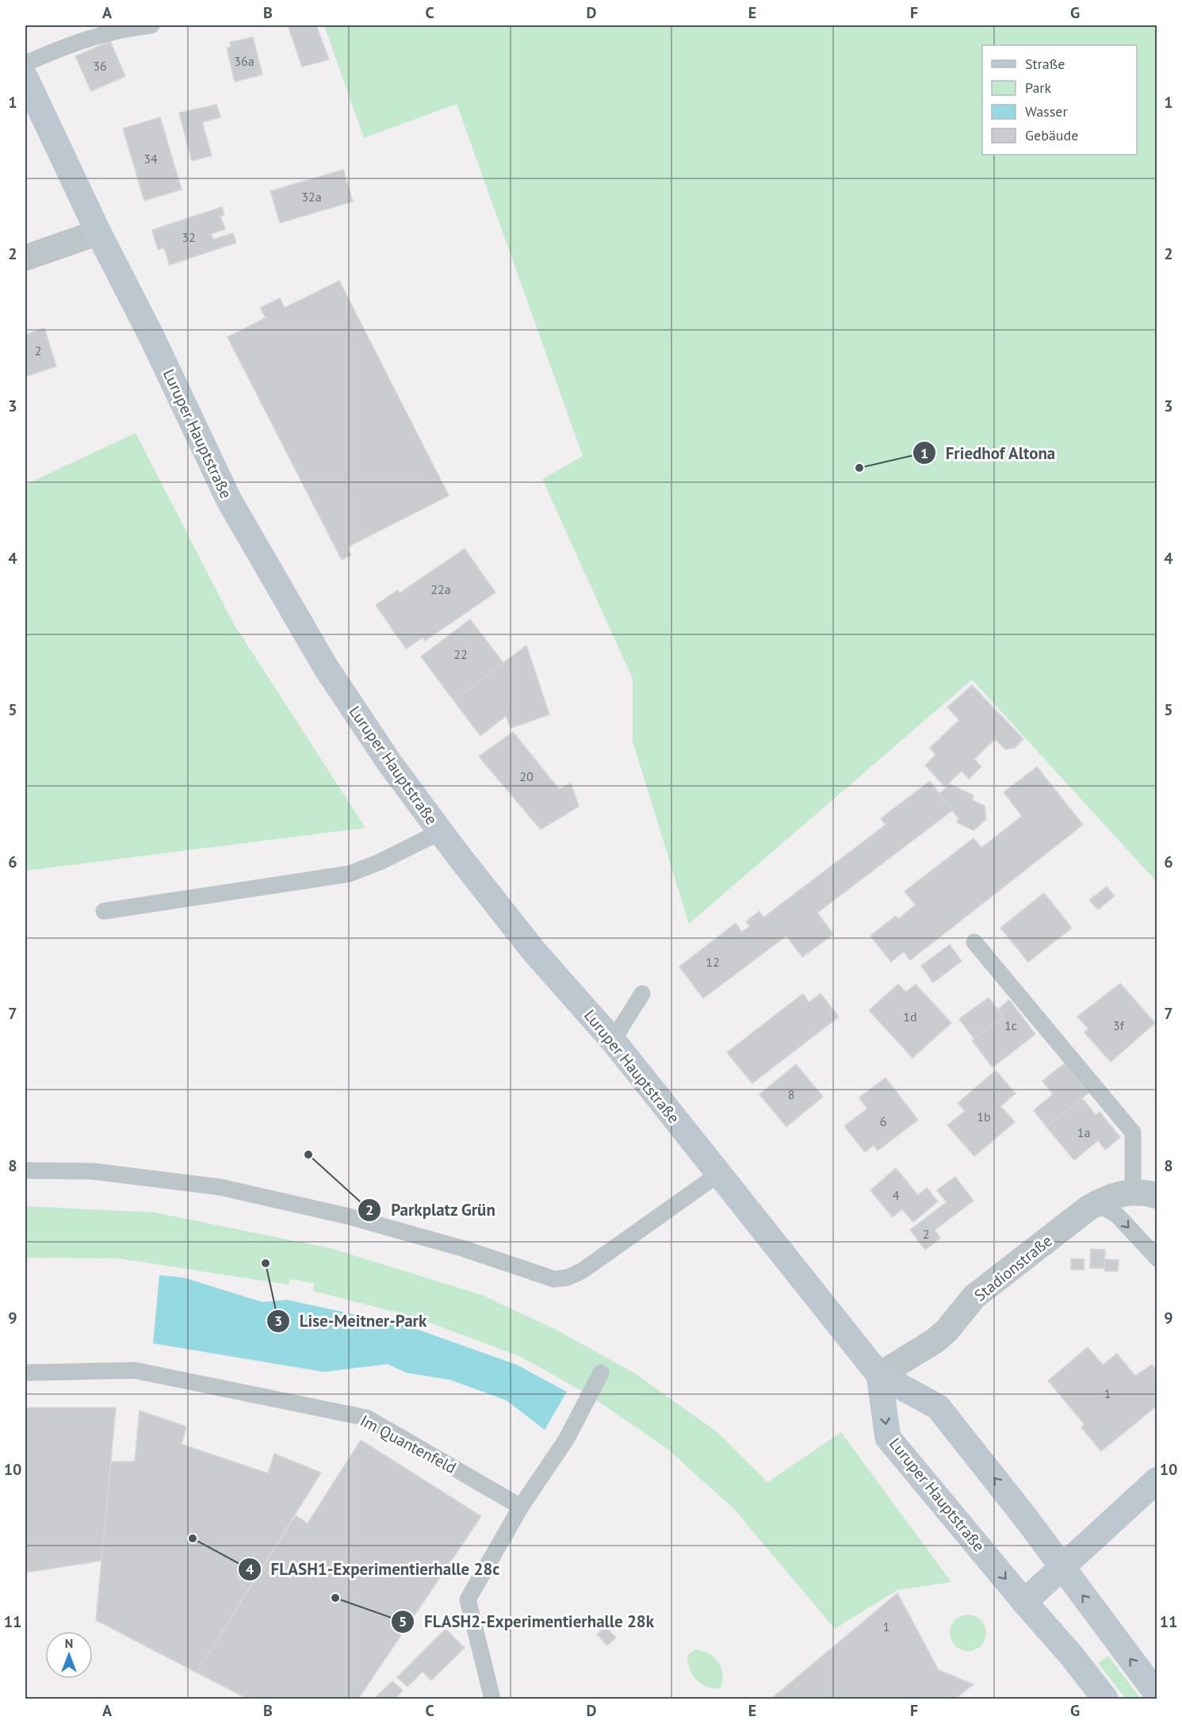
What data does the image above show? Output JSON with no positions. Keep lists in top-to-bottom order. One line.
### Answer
{"streets":{"main road":["Luruper Hauptstraße"],"street":["Stadionstraße"],"lane":["Im Quantenfeld"]},"crossings":[["Luruper Hauptstraße","Stadionstraße"]],"places":["Friedhof Altona","Parkplatz Grün","Lise-Meitner-Park","FLASH1-Experimentierhalle 28c","FLASH2-Experimentierhalle 28k"],"house_numbers":["36a","36","34","32a","32","2","22a","22","20","12","1d","1c","3f","8","1b","6","1a","4","2","1","1"],"legend":["Straße","Park","Wasser","Gebäude"],"north":"top","grid":{"columns":["A","B","C","D","E","F","G"],"rows":["1","2","3","4","5","6","7","8","9","10","11"]}}
